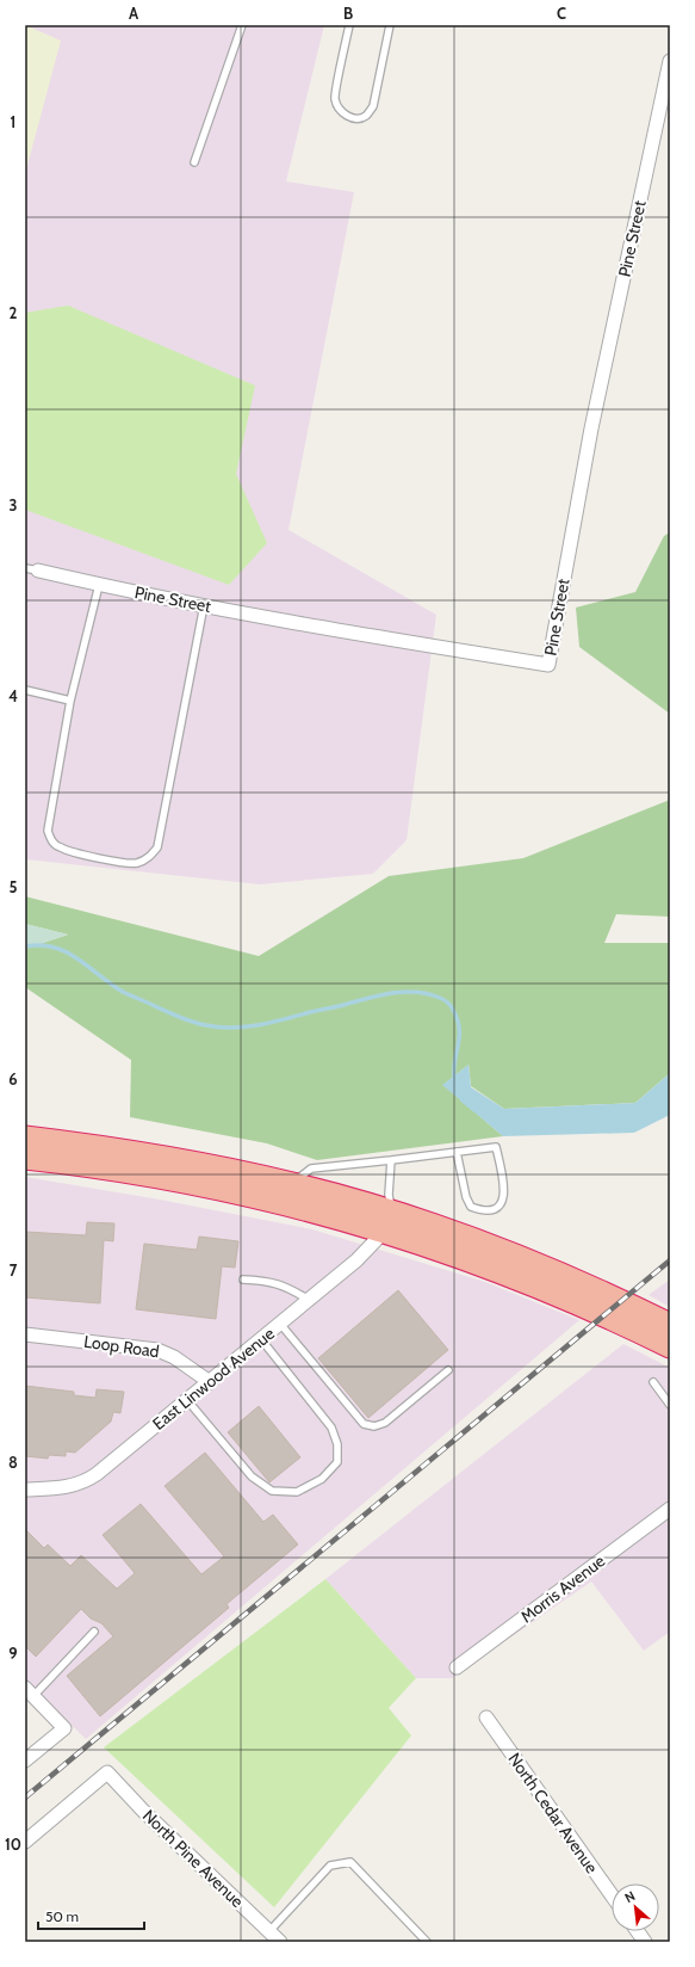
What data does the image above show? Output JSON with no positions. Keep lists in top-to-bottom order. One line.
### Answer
{"streets":{"street":["Pine Street","Loop Road","East Linwood Avenue","Morris Avenue","North Cedar Avenue","North Pine Avenue"]},"crossings":[["Loop Road","East Linwood Avenue"]],"scale_bar":"50 m","north":"top left","grid":{"columns":["A","B","C"],"rows":["1","2","3","4","5","6","7","8","9","10"]}}
